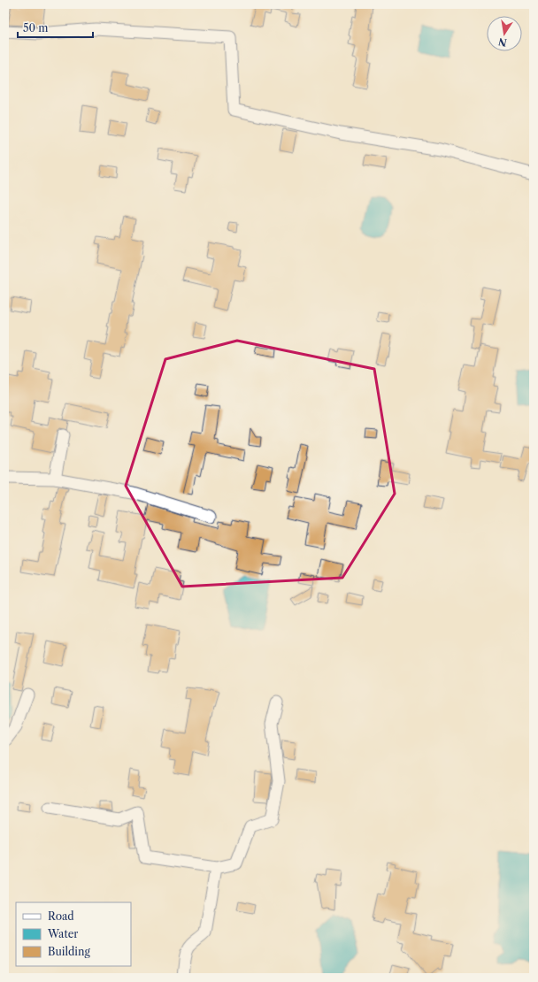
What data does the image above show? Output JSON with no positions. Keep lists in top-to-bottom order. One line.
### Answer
{"legend":["Road","Water","Building"],"scale_bar":"50 m","north":"bottom"}
